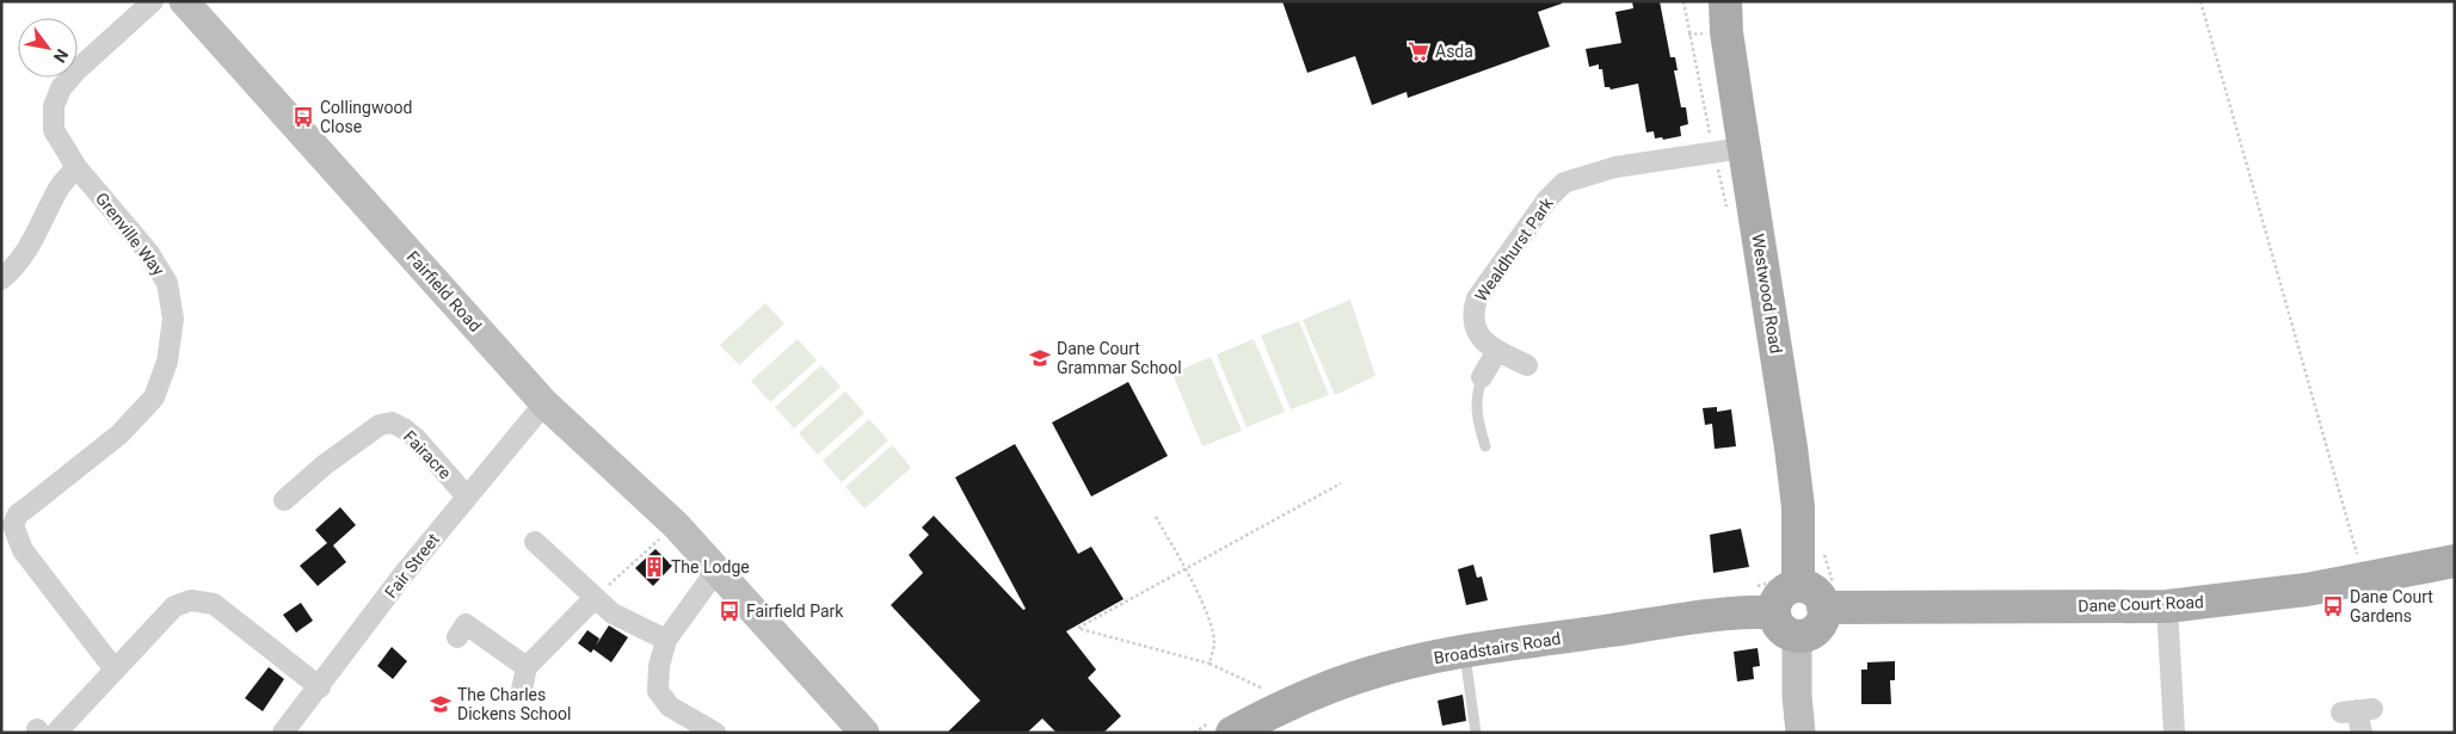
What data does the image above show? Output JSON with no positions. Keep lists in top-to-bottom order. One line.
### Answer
{"streets":{"main road":["Westwood Road","Dane Court Road","Broadstairs Road"],"street":["Grenville Way","Wealdhurst Park","Fairfield Road","Fairacre","Fair Street"]},"crossings":[["Wealdhurst Park","Westwood Road"],["Fairfield Road","Fair Street"],["Westwood Road","Dane Court Road"],["Westwood Road","Broadstairs Road"],["Fairacre","Fair Street"],["Dane Court Road","Broadstairs Road"]],"places":{"supermarket":["Asda"],"bus stop":["Collingwood Close","Dane Court Gardens","Fairfield Park"],"school or university":["Dane Court Grammar School","The Charles Dickens School"],"building":["The Lodge"]},"north":"bottom right"}
